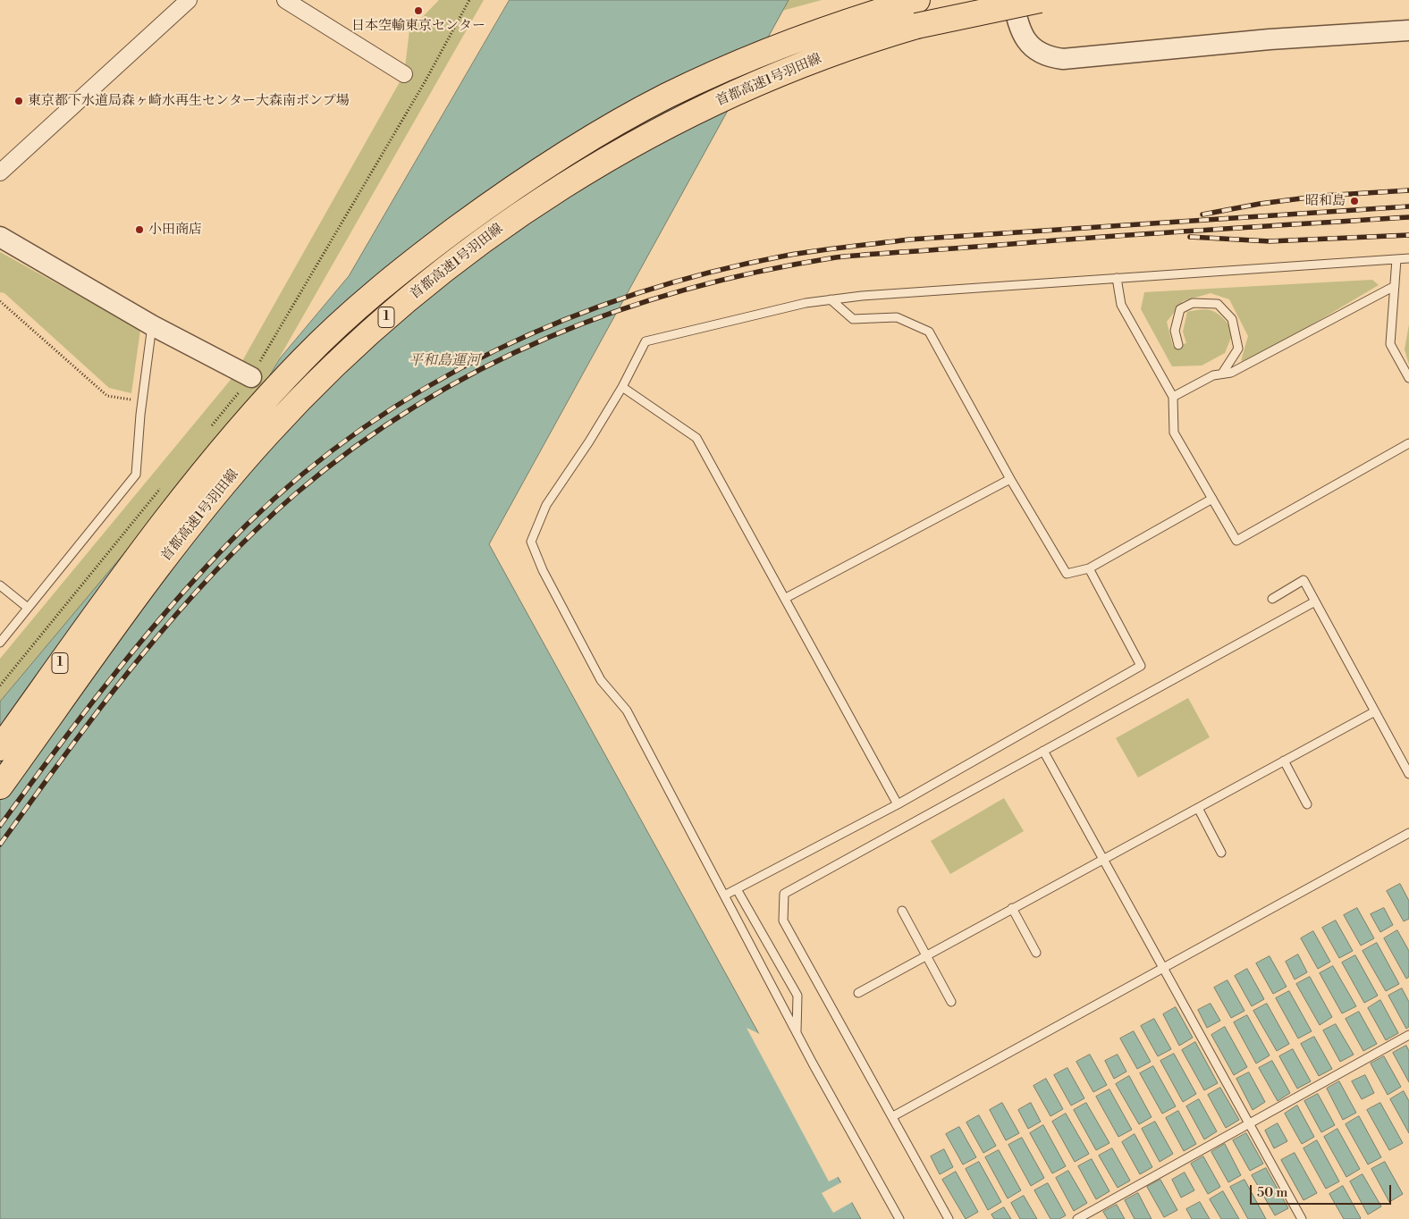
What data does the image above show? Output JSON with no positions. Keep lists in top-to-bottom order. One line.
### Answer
{"streets":{"highway":["首都高速1号羽田線","1"]},"water":["平和島運河"],"places":["日本空輸東京センター","東京都下水道局森ヶ崎水再生センター大森南ポンプ場","昭和島","小田商店"],"scale_bar":"50 m"}
